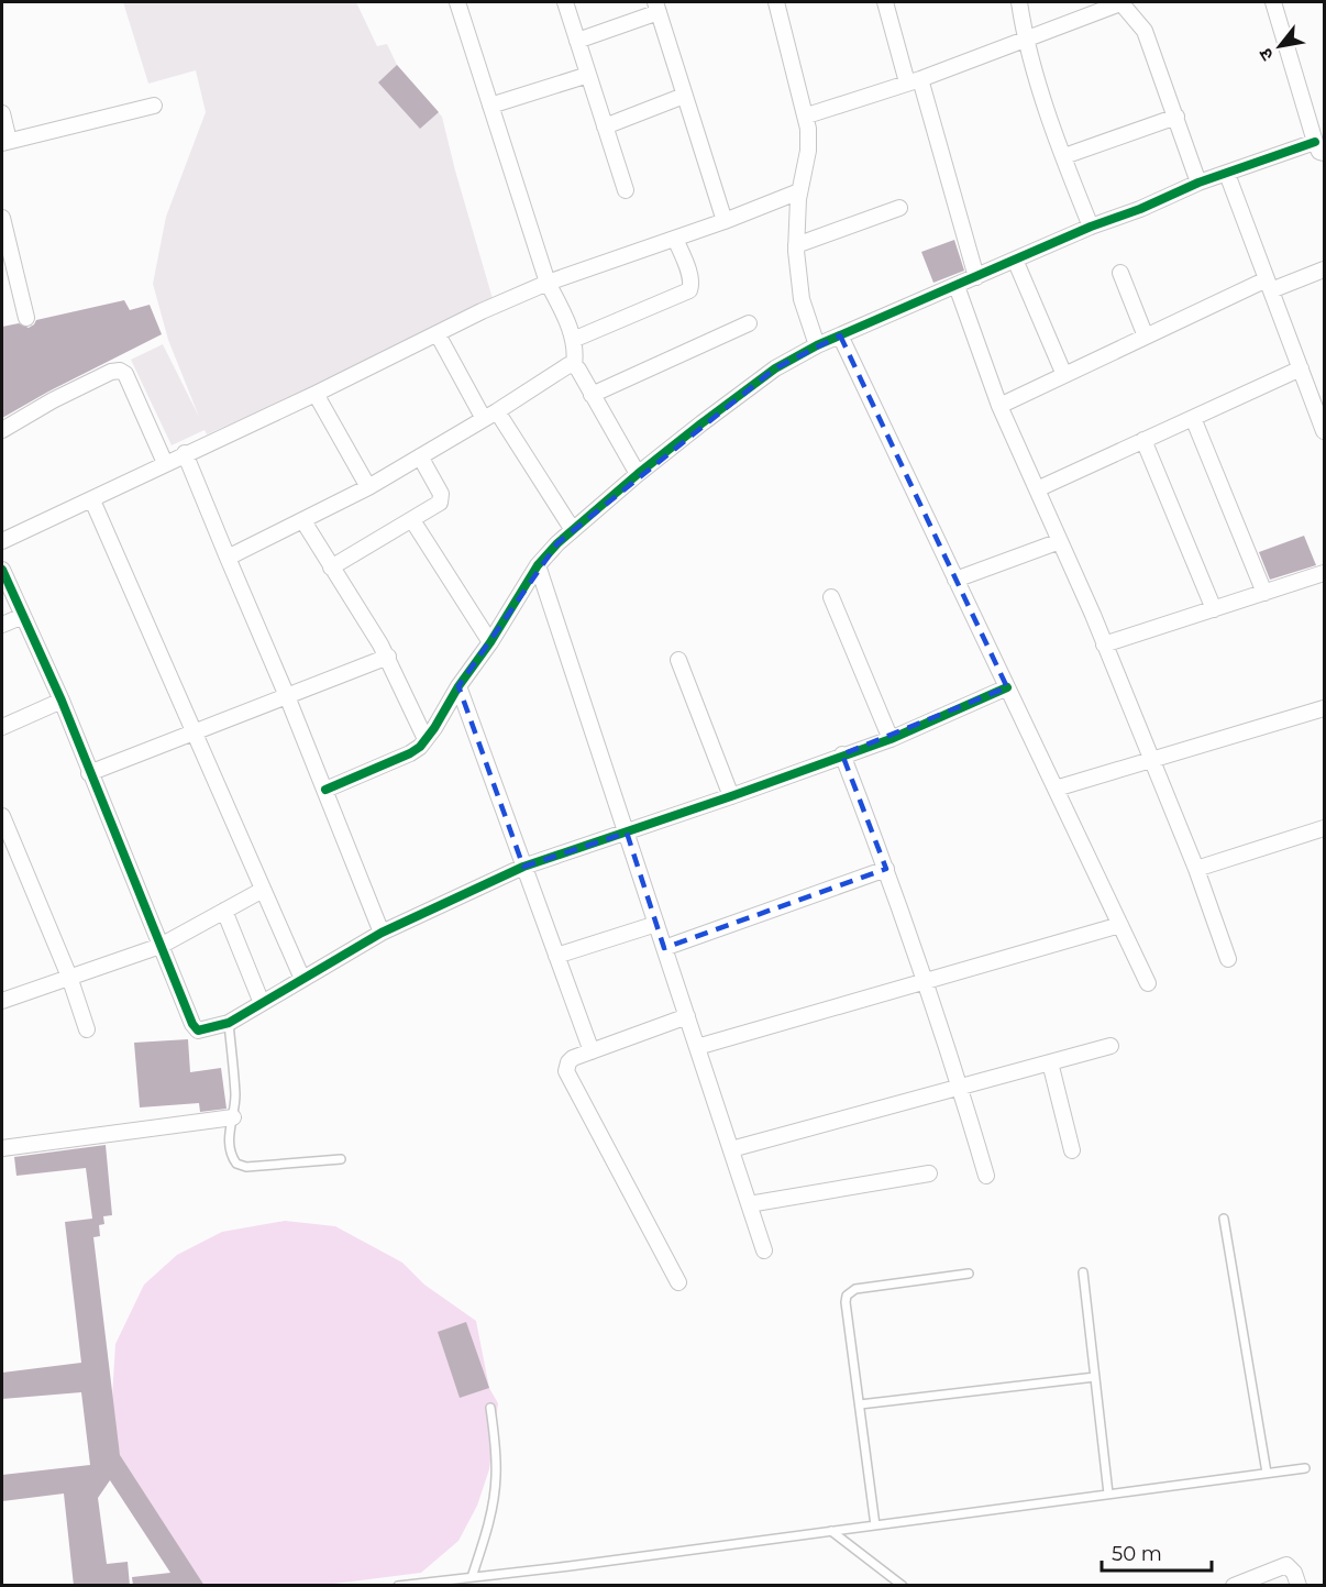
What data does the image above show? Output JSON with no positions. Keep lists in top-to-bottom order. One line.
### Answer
{"scale_bar":"50 m","north":"bottom left"}
